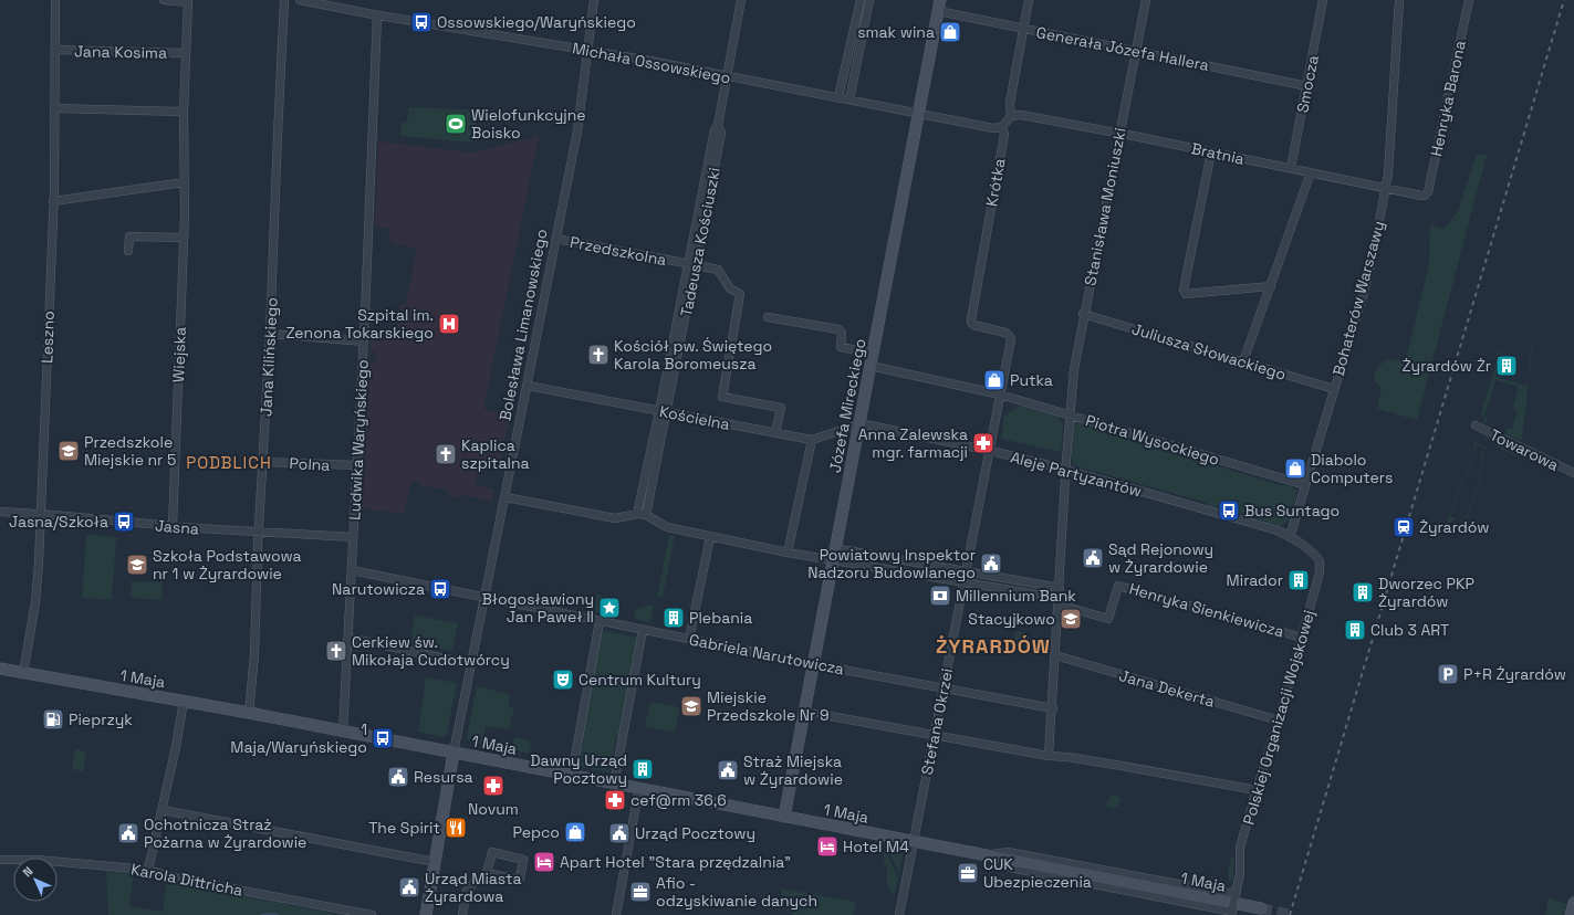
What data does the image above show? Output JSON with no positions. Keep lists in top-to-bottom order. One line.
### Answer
{"streets":{"street":["Generała Józefa Hallera","Jana Kosima","Michała Ossowskiego","Smocza","Henryka Barona","Bratnia","Krótka","Stanisława Moniuszki","Tadeusza Kościuszki","Przedszkolna","Bohaterów Warszawy","Bolesława Limanowskiego","Leszno","Juliusza Słowackiego","Wiejska","Jana Kilińskiego","Józefa Mireckiego","Kościelna","Ludwika Waryńskiego","Piotra Wysockiego","Towarowa","Polna","Aleje Partyzantów","Jasna","Henryka Sienkiewicza","Gabriela Narutowicza","1 Maja","Jana Dekerta","Polskiej Organizacji Wojskowej","Stefana Okrzei","Karola Dittricha"]},"crossings":[["Generała Józefa Hallera","Smocza"],["Generała Józefa Hallera","Stanisława Moniuszki"],["Generała Józefa Hallera","Józefa Mireckiego"],["Jana Kosima","Leszno"],["Jana Kosima","Wiejska"],["Michała Ossowskiego","Krótka"],["Michała Ossowskiego","Tadeusza Kościuszki"],["Michała Ossowskiego","Bolesława Limanowskiego"],["Michała Ossowskiego","Józefa Mireckiego"],["Michała Ossowskiego","Ludwika Waryńskiego"],["Smocza","Bratnia"],["Henryka Barona","Bratnia"],["Bratnia","Stanisława Moniuszki"],["Bratnia","Bohaterów Warszawy"],["Krótka","Piotra Wysockiego"],["Stanisława Moniuszki","Juliusza Słowackiego"],["Stanisława Moniuszki","Piotra Wysockiego"],["Stanisława Moniuszki","Aleje Partyzantów"],["Stanisława Moniuszki","Henryka Sienkiewicza"],["Stanisława Moniuszki","Gabriela Narutowicza"],["Stanisława Moniuszki","Jana Dekerta"],["Tadeusza Kościuszki","Przedszkolna"],["Tadeusza Kościuszki","Kościelna"],["Przedszkolna","Bolesława Limanowskiego"],["Przedszkolna","Kościelna"],["Bohaterów Warszawy","Juliusza Słowackiego"],["Bohaterów Warszawy","Piotra Wysockiego"],["Bohaterów Warszawy","Aleje Partyzantów"],["Bohaterów Warszawy","Polskiej Organizacji Wojskowej"],["Bolesława Limanowskiego","Kościelna"],["Bolesława Limanowskiego","Gabriela Narutowicza"],["Bolesława Limanowskiego","1 Maja"],["Leszno","Jasna"],["Leszno","1 Maja"],["Wiejska","Jasna"],["Jana Kilińskiego","Polna"],["Jana Kilińskiego","Jasna"],["Jana Kilińskiego","1 Maja"],["Józefa Mireckiego","Kościelna"],["Józefa Mireckiego","Piotra Wysockiego"],["Józefa Mireckiego","Aleje Partyzantów"],["Józefa Mireckiego","Gabriela Narutowicza"],["Józefa Mireckiego","1 Maja"],["Kościelna","Aleje Partyzantów"],["Ludwika Waryńskiego","Polna"],["Ludwika Waryńskiego","Jasna"],["Ludwika Waryńskiego","Gabriela Narutowicza"],["Ludwika Waryńskiego","1 Maja"],["Aleje Partyzantów","Polskiej Organizacji Wojskowej"],["Aleje Partyzantów","Stefana Okrzei"],["Henryka Sienkiewicza","Polskiej Organizacji Wojskowej"],["Gabriela Narutowicza","Stefana Okrzei"],["1 Maja","Polskiej Organizacji Wojskowej"],["1 Maja","Stefana Okrzei"],["Jana Dekerta","Polskiej Organizacji Wojskowej"]],"districts":["PODBLICH","ŻYRARDÓW"],"places":{"bus stop":["Ossowskiego/Waryńskiego","Bus Suntago","Jasna/Szkoła","Narutowicza","1 Maja/Waryńskiego"],"shop":["smak wina","Putka","Diabolo Computers","Pepco"],"sports":["Wielofunkcyjne Boisko"],"hospital":["Szpital im. Zenona Tokarskiego"],"church":["Kościół pw. Świętego Karola Boromeusza","Kaplica szpitalna","Cerkiew św. Mikołaja Cudotwórcy"],"building":["Żyrardów Żr","Mirador","Dworzec PKP Żyrardów","Plebania","Club 3 ART","Dawny Urząd Pocztowy"],"pharmacy":["Anna Zalewska mgr. farmacji","Novum","cef@rm 36,6"],"school or university":["Przedszkole Miejskie nr 5","Szkoła Podstawowa nr 1 w Żyrardowie","Stacyjkowo","Miejskie Przedszkole Nr 9"],"station":["Żyrardów"],"public building":["Sąd Rejonowy w Żyrardowie","Powiatowy Inspektor Nadzoru Budowlanego","Straż Miejska w Żyrardowie","Resursa","Ochotnicza Straż Pożarna w Żyrardowie","Urząd Pocztowy","Urząd Miasta Żyrardowa"],"bank":["Millennium Bank"],"place":["Błogosławiony Jan Paweł II"],"parking":["P+R Żyrardów"],"theatre":["Centrum Kultury"],"fuel station":["Pieprzyk"],"restaurant":["The Spirit"],"hotel":["Hotel M4","Apart Hotel \"Stara przędzalnia\""],"office":["CUK Ubezpieczenia","Afio - odzyskiwanie danych"]},"north":"top left"}
